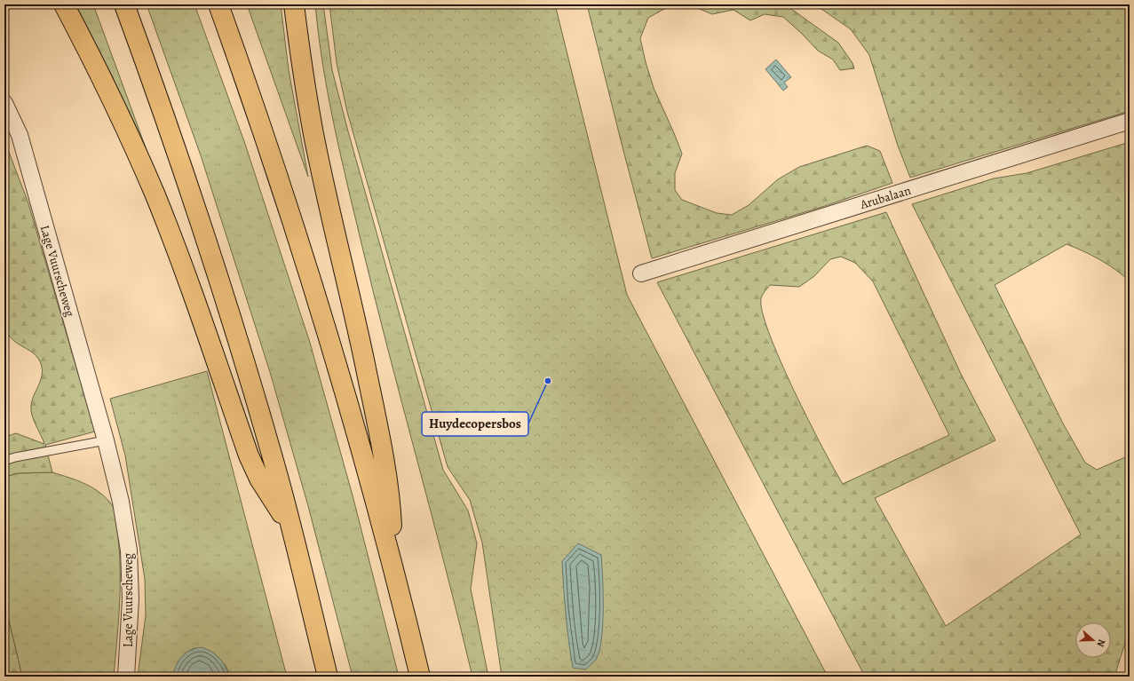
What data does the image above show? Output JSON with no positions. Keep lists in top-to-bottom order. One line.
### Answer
{"streets":{"street":["Arubalaan","Lage Vuurscheweg"]},"places":["Huydecopersbos"],"north":"right"}
